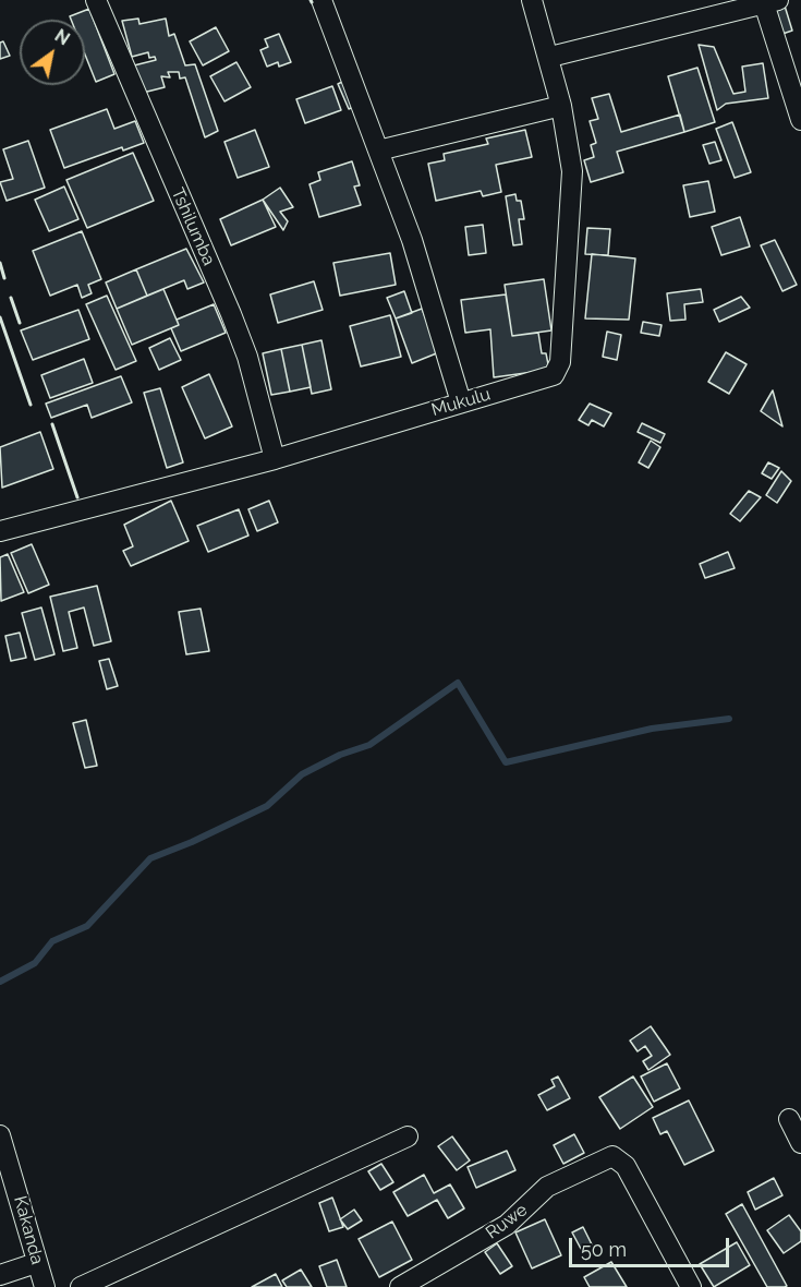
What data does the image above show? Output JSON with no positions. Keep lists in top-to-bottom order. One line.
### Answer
{"streets":{"street":["Tshilumba","Mukulu","Ruwe","Kakanda"]},"crossings":[["Tshilumba","Mukulu"]],"scale_bar":"50 m","north":"top right"}
